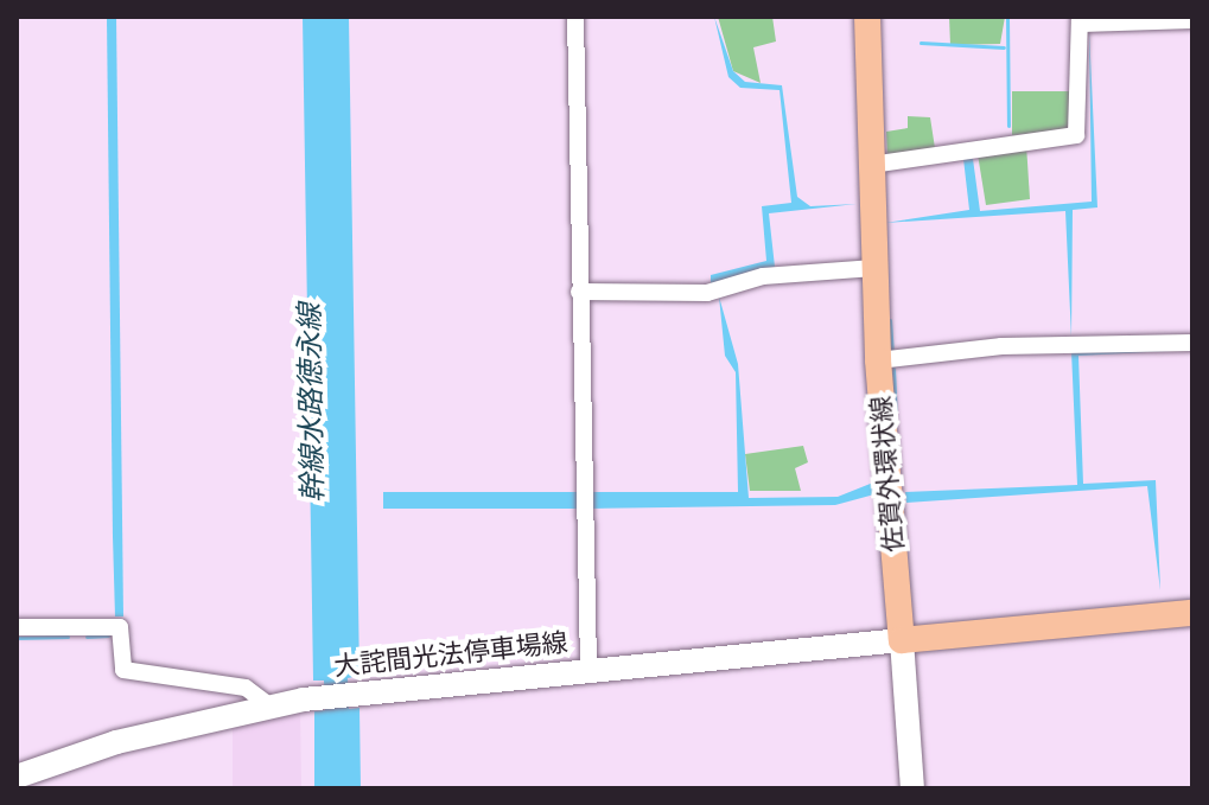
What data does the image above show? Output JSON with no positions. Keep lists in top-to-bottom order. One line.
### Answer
{"streets":{"main road":["佐賀外環状線","大詫間光法停車場線"]},"crossings":[["佐賀外環状線","大詫間光法停車場線"]],"water":["幹線水路徳永線"]}
